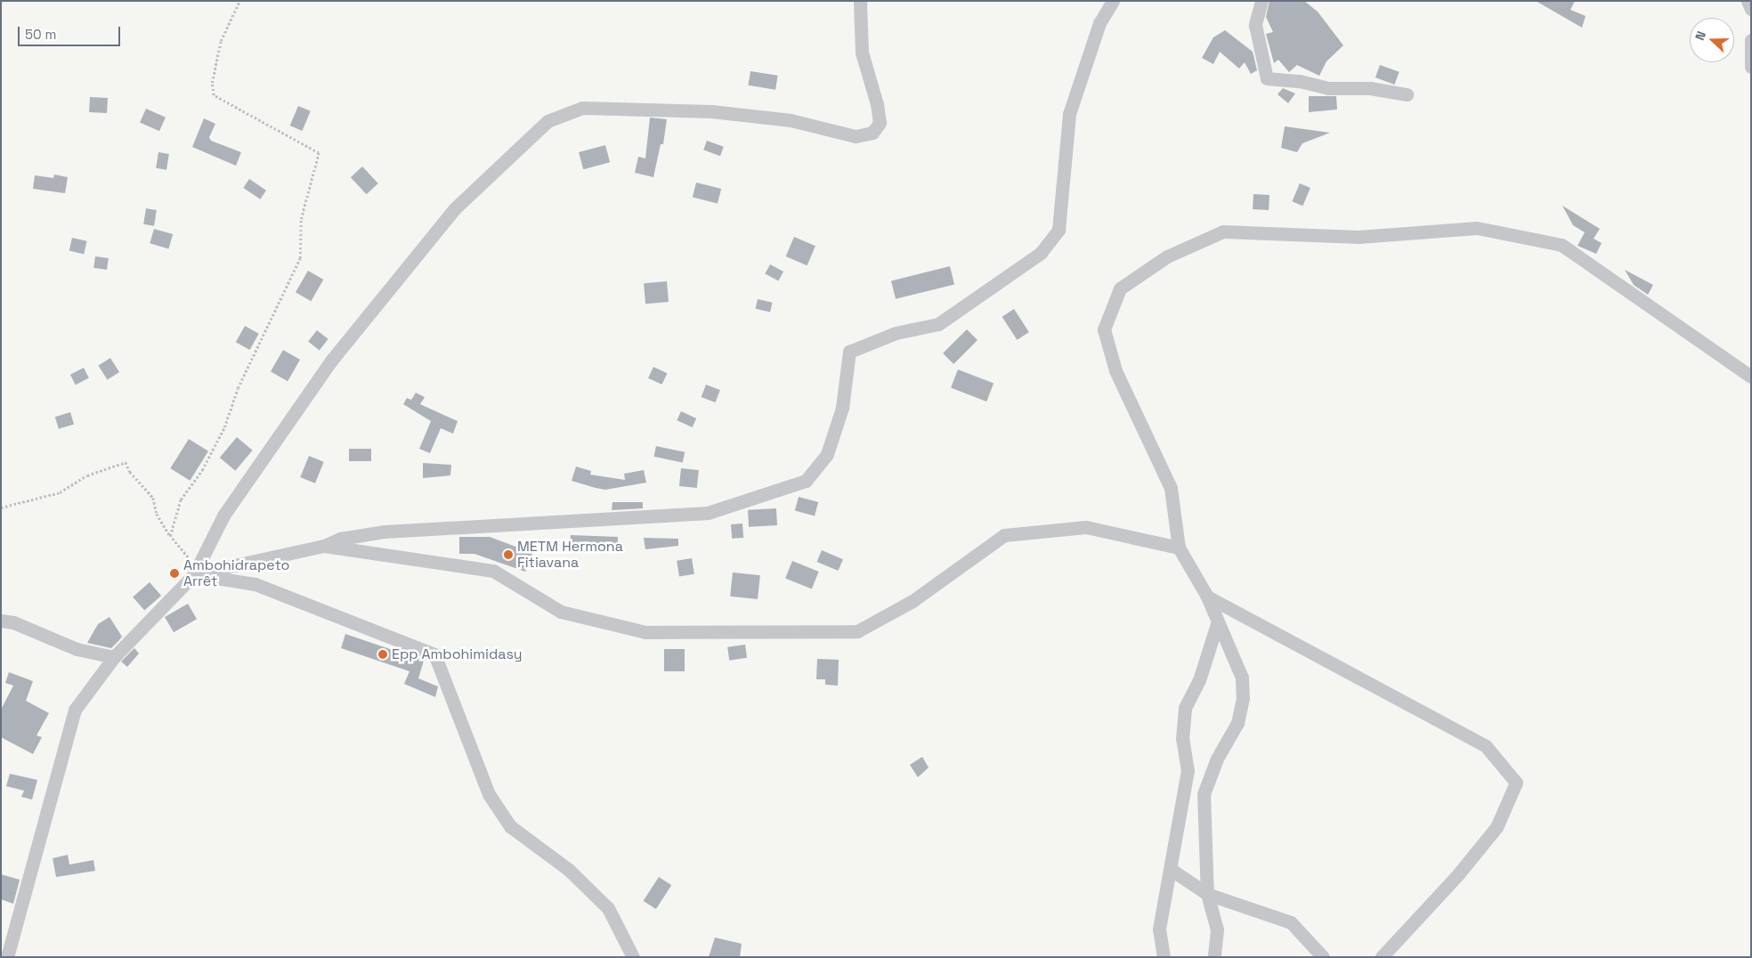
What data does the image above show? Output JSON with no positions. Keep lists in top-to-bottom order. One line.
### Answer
{"places":["METM Hermona Fitiavana","Ambohidrapeto Arrêt","Epp Ambohimidasy"],"scale_bar":"50 m","north":"left"}
